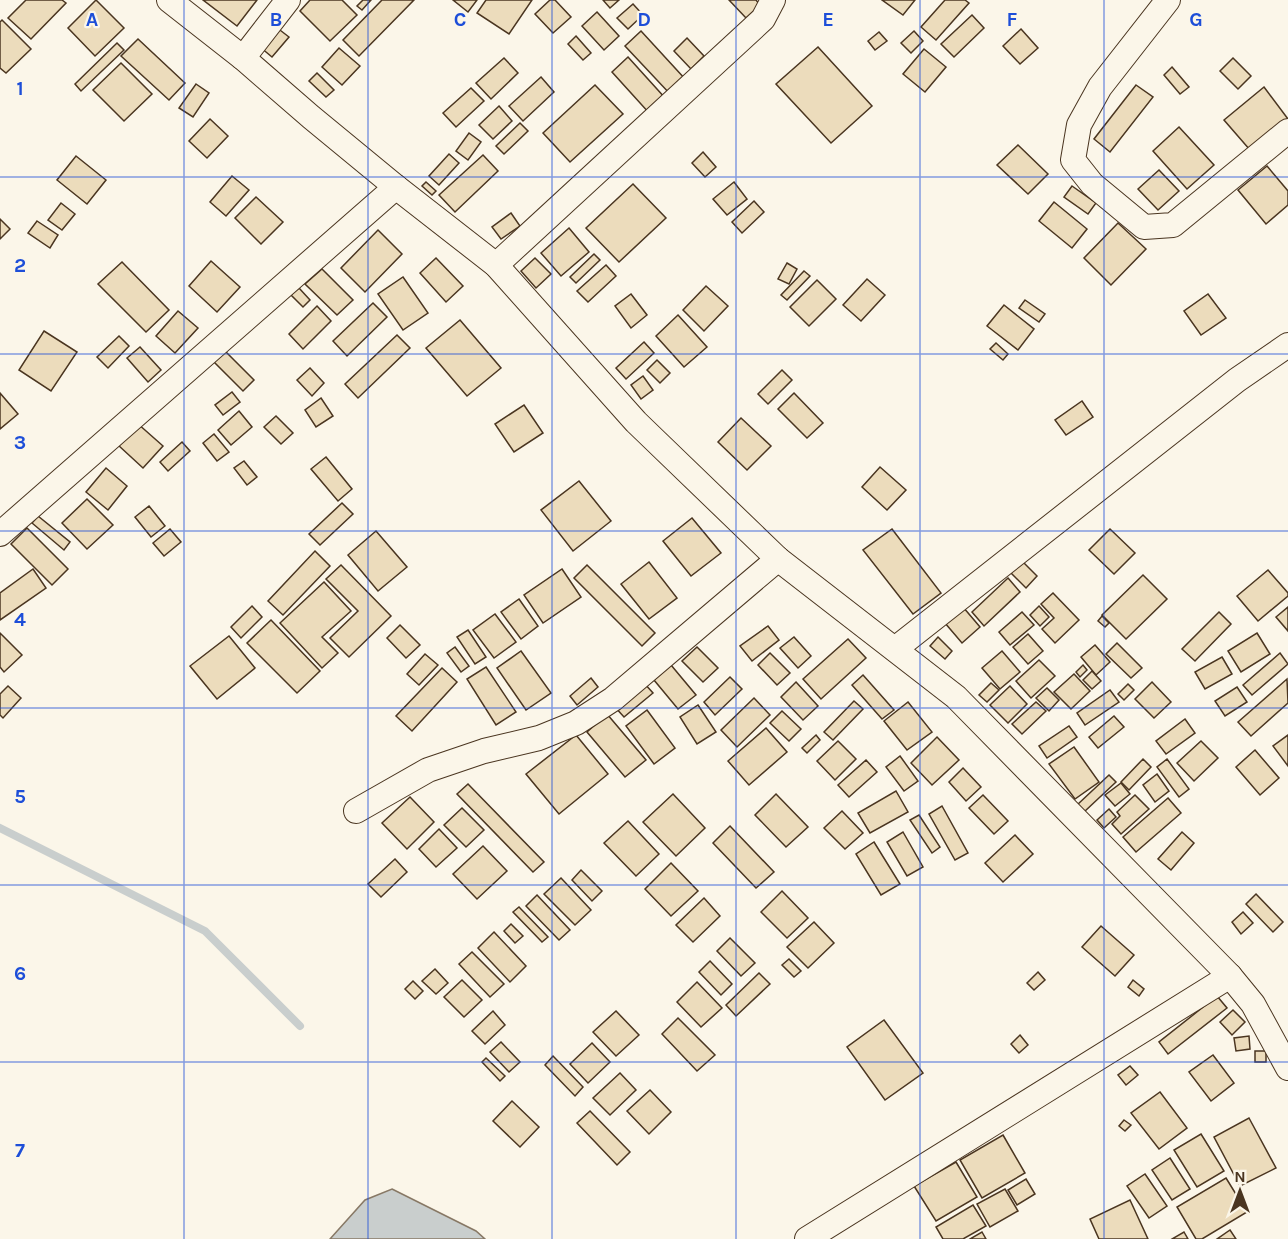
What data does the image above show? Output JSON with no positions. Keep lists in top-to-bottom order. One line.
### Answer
{"north":"top","grid":{"columns":["A","B","C","D","E","F","G"],"rows":["1","2","3","4","5","6","7"]}}
